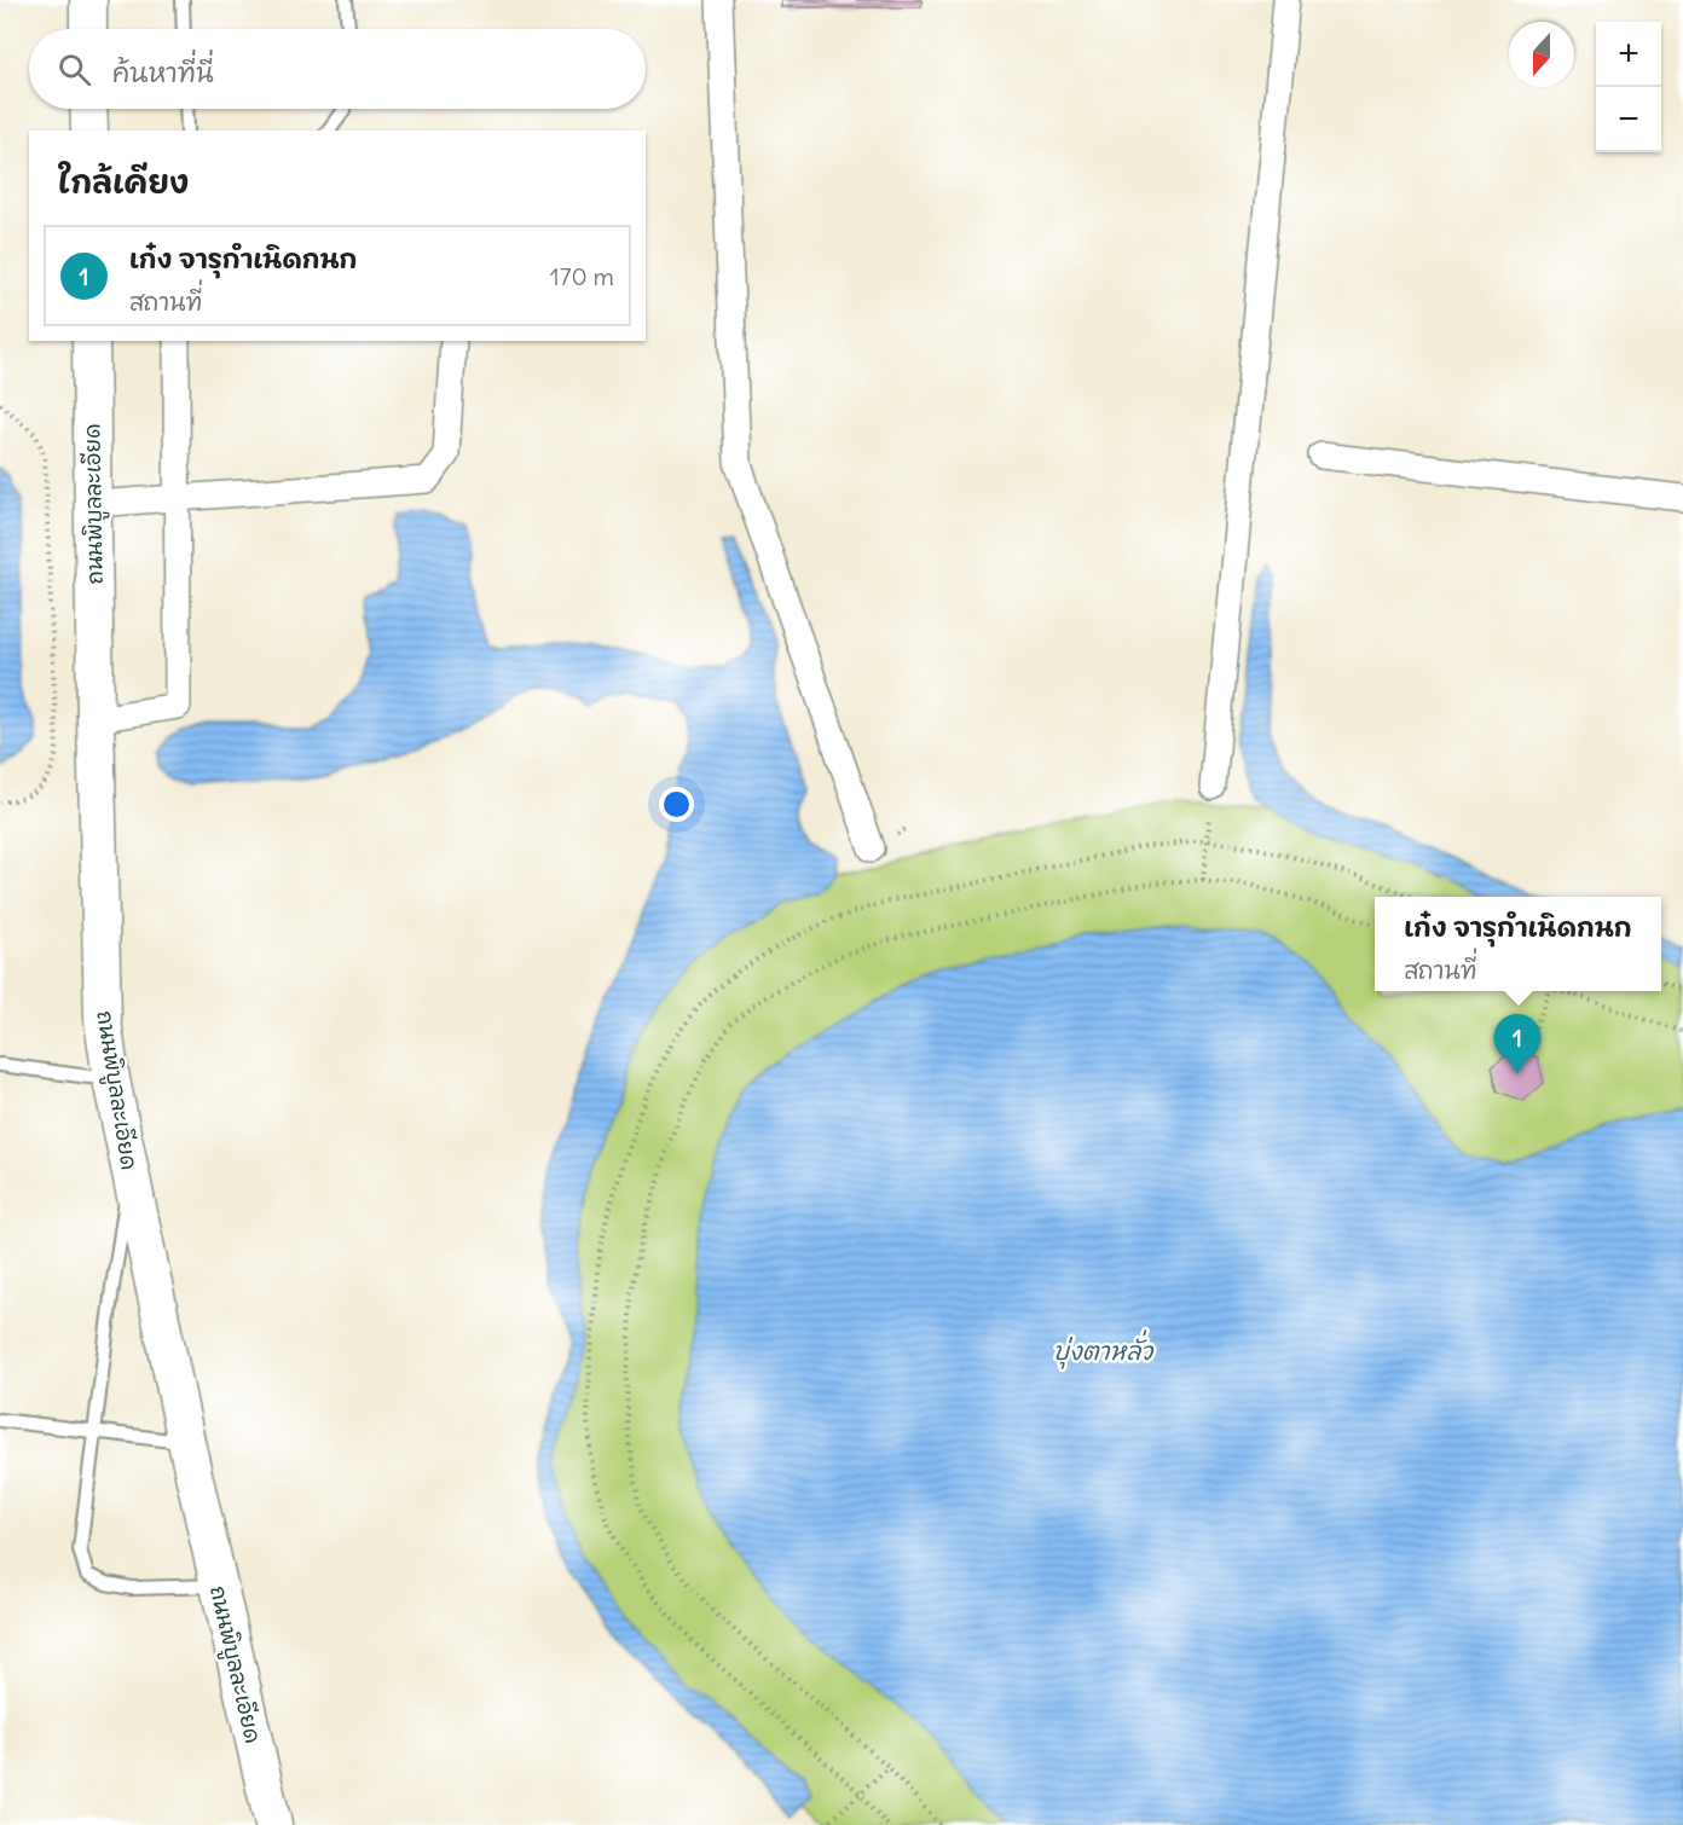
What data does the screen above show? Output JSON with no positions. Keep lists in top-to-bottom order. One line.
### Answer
{"streets":{"street":["ถนนพิบูลละเอียด"]},"water":["บุ่งตาหลั่ว"],"north":"bottom","page":{"map_buttons":["+","−"],"search":"ค้นหาที่นี่","heading":"ใกล้เคียง","list":[{"mark":"1","name":"เก๋ง จารุกำเนิดกนก","note":"สถานที่","value":"170 m"}],"popup":["เก๋ง จารุกำเนิดกนก","สถานที่"],"pins":"1"}}
